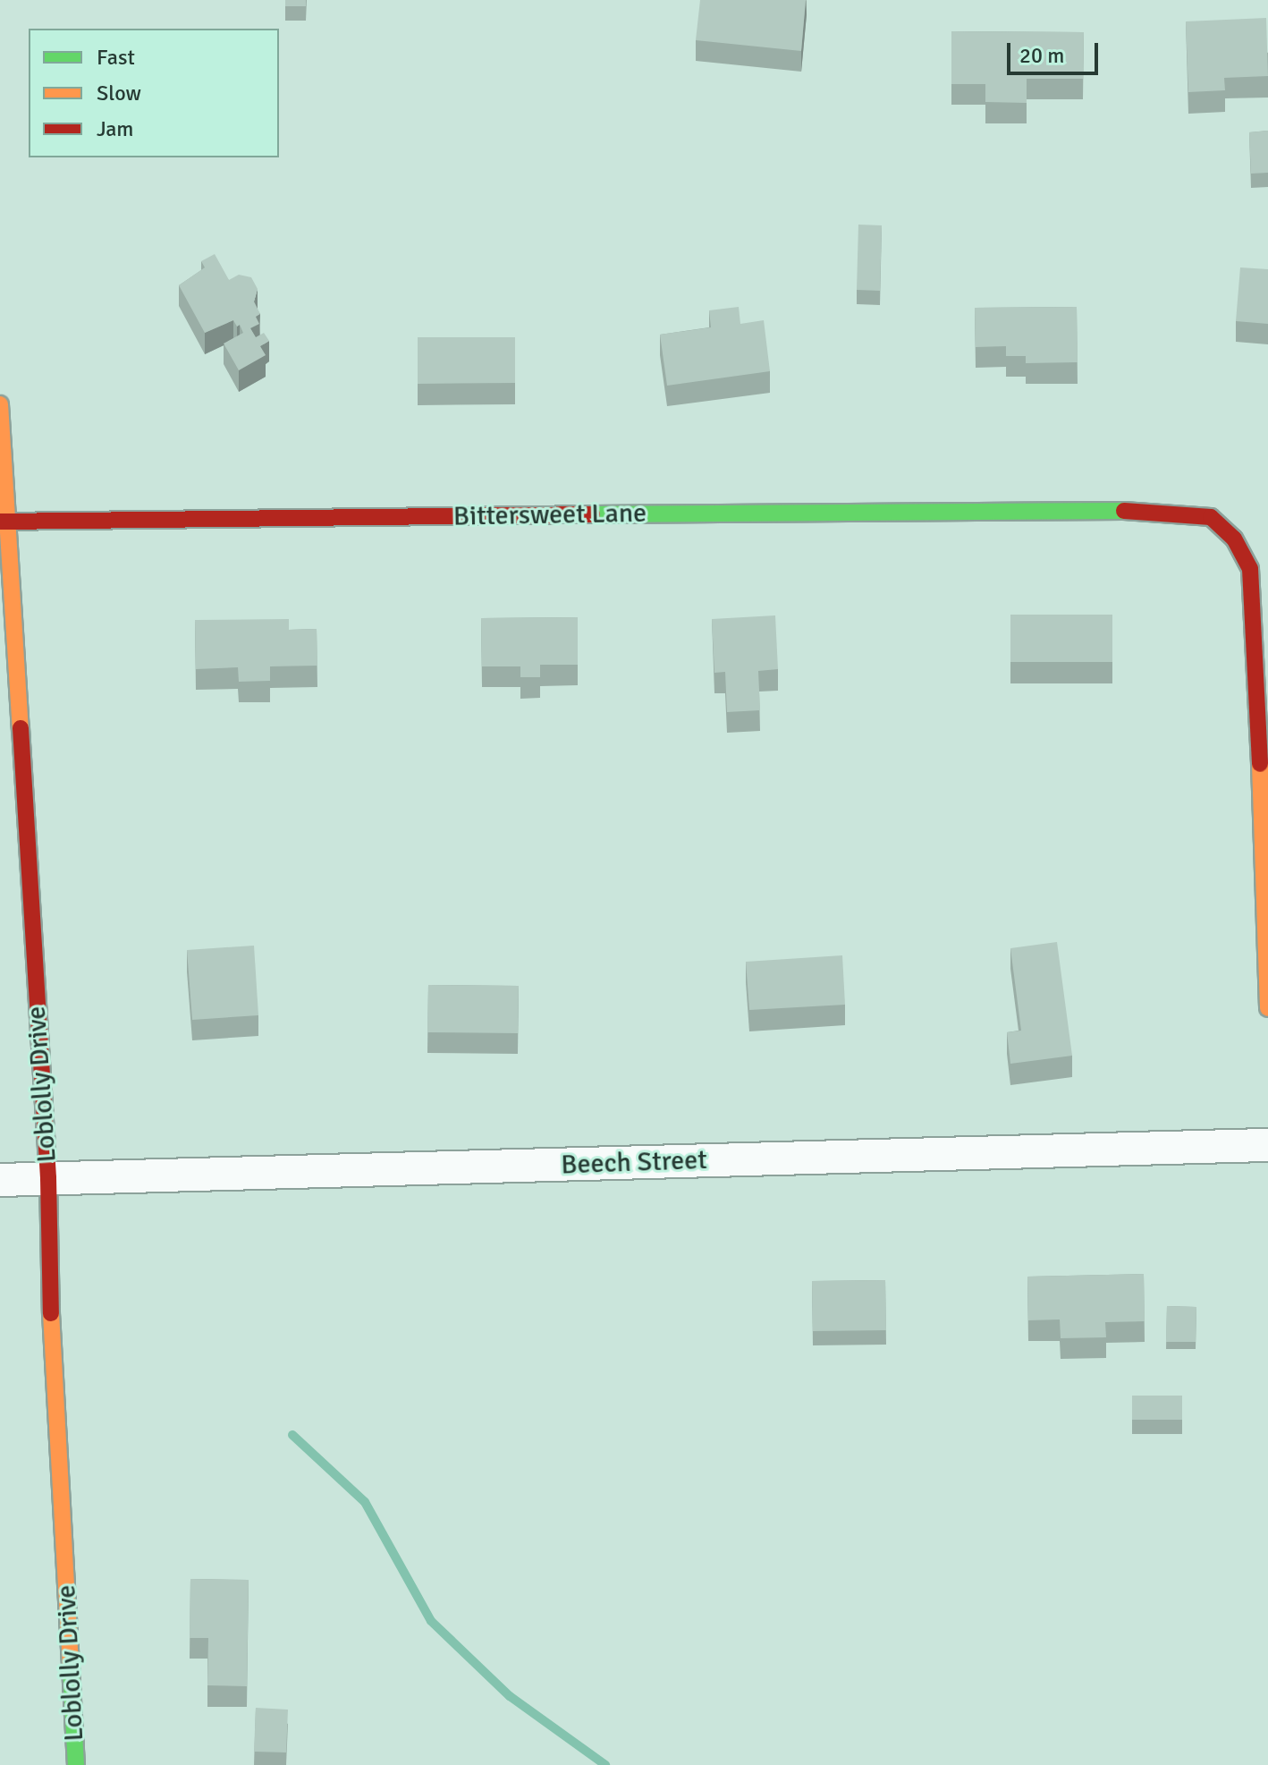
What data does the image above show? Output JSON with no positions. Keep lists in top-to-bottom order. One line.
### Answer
{"streets":{"street":["Bittersweet Lane","Loblolly Drive","Beech Street"]},"crossings":[["Bittersweet Lane","Loblolly Drive"],["Loblolly Drive","Beech Street"]],"legend":["Fast","Slow","Jam"],"scale_bar":"20 m"}
